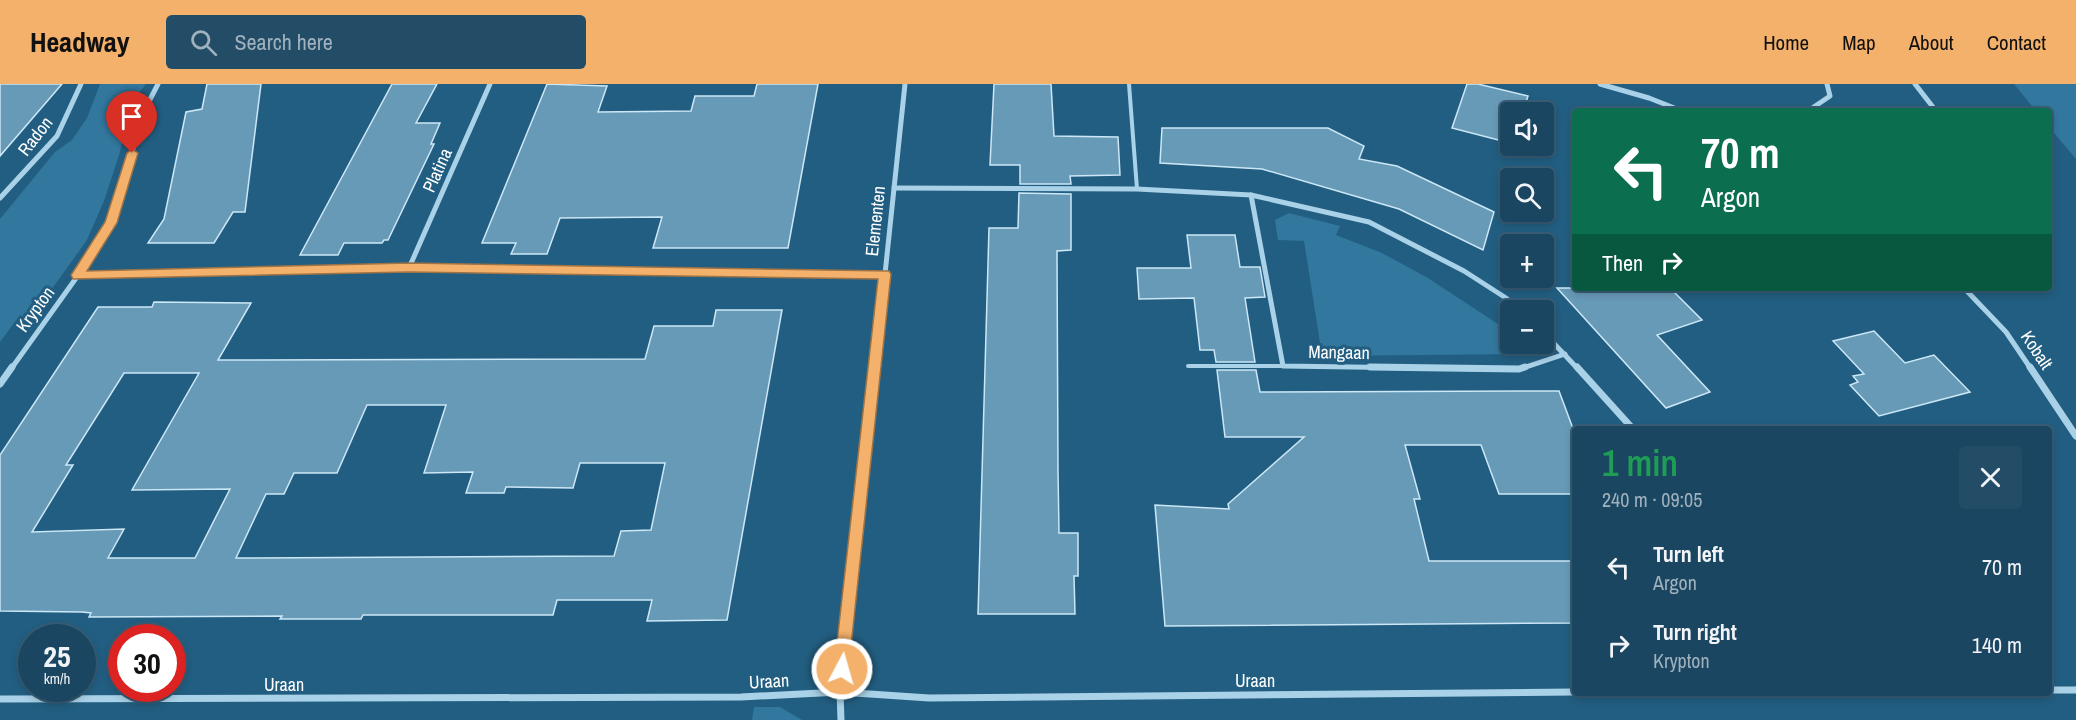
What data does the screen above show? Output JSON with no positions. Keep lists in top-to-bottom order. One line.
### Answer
{"streets":{"street":["Radon","Platina","Elementen","Krypton","Kobalt","Mangaan","Uraan"]},"crossings":[["Elementen","Uraan"]],"page":{"header":"Headway","search":"Search here","nav":["Home","Map","About","Contact"],"map_buttons":["+","−"],"turn":["70 m","Argon"],"then":"Then","heading":["1 min","240 m · 09:05"],"list":[{"name":"Turn left","note":"Argon","value":"70 m"},{"name":"Turn right","note":"Krypton","value":"140 m"}],"speed":"25 km/h","limit":"30"}}
